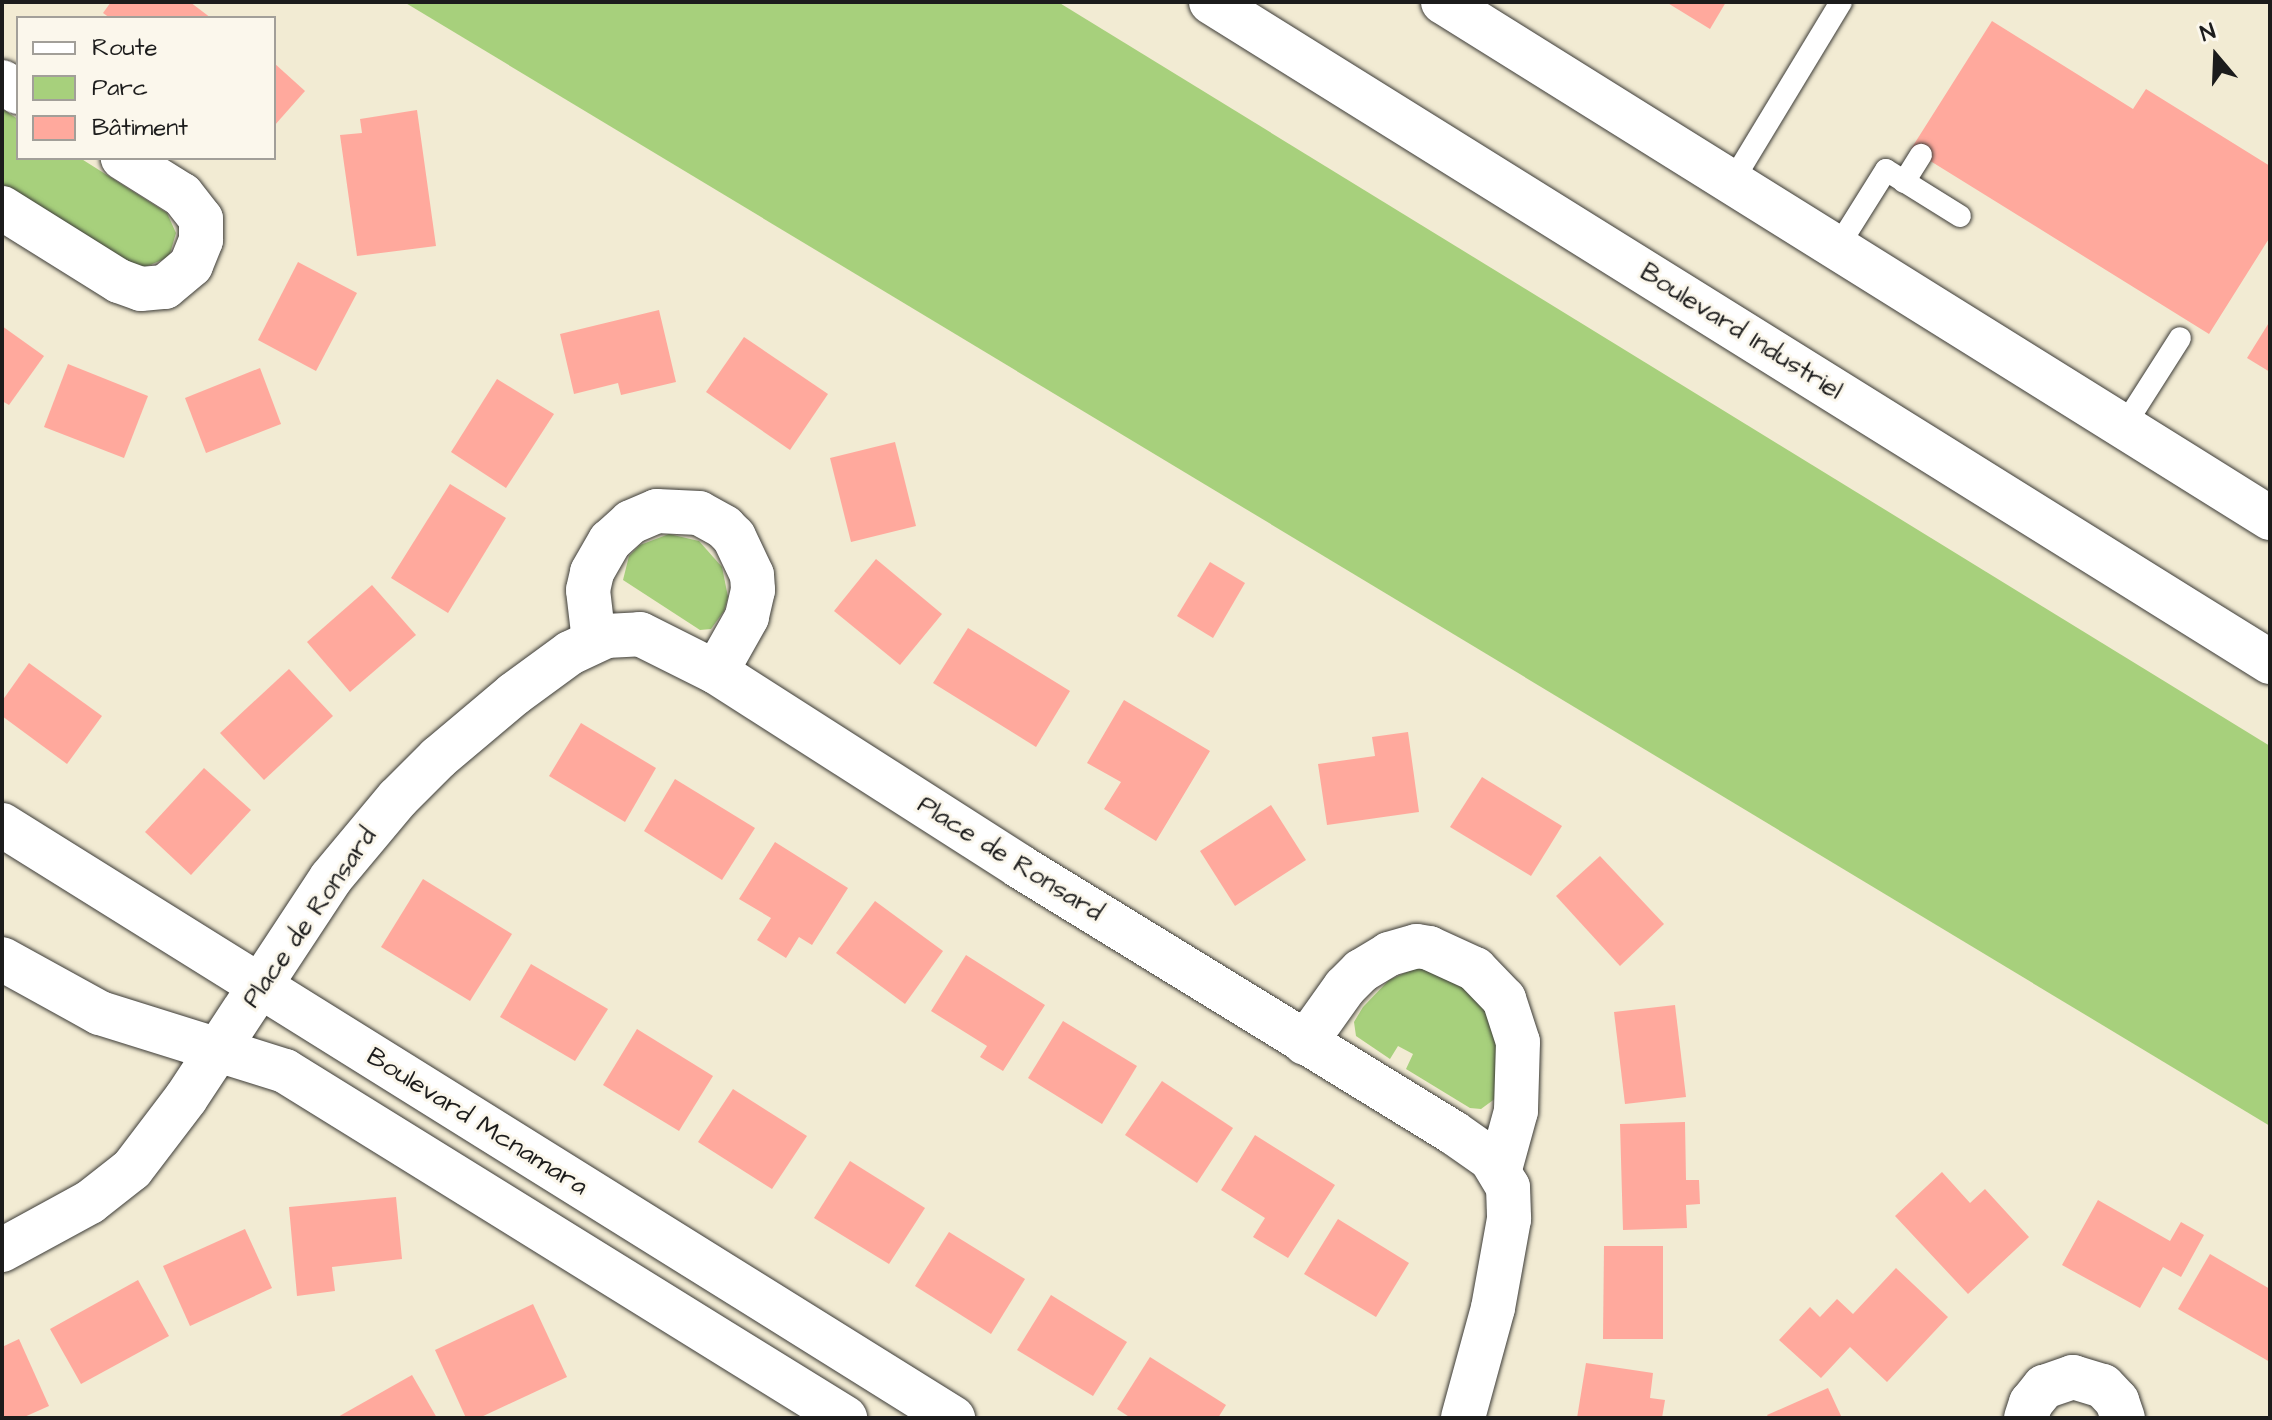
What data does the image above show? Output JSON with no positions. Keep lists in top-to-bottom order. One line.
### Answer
{"streets":{"street":["Boulevard Industriel","Place de Ronsard","Boulevard Mcnamara"]},"crossings":[["Place de Ronsard","Boulevard Mcnamara"]],"legend":["Route","Parc","Bâtiment"],"north":"top"}
